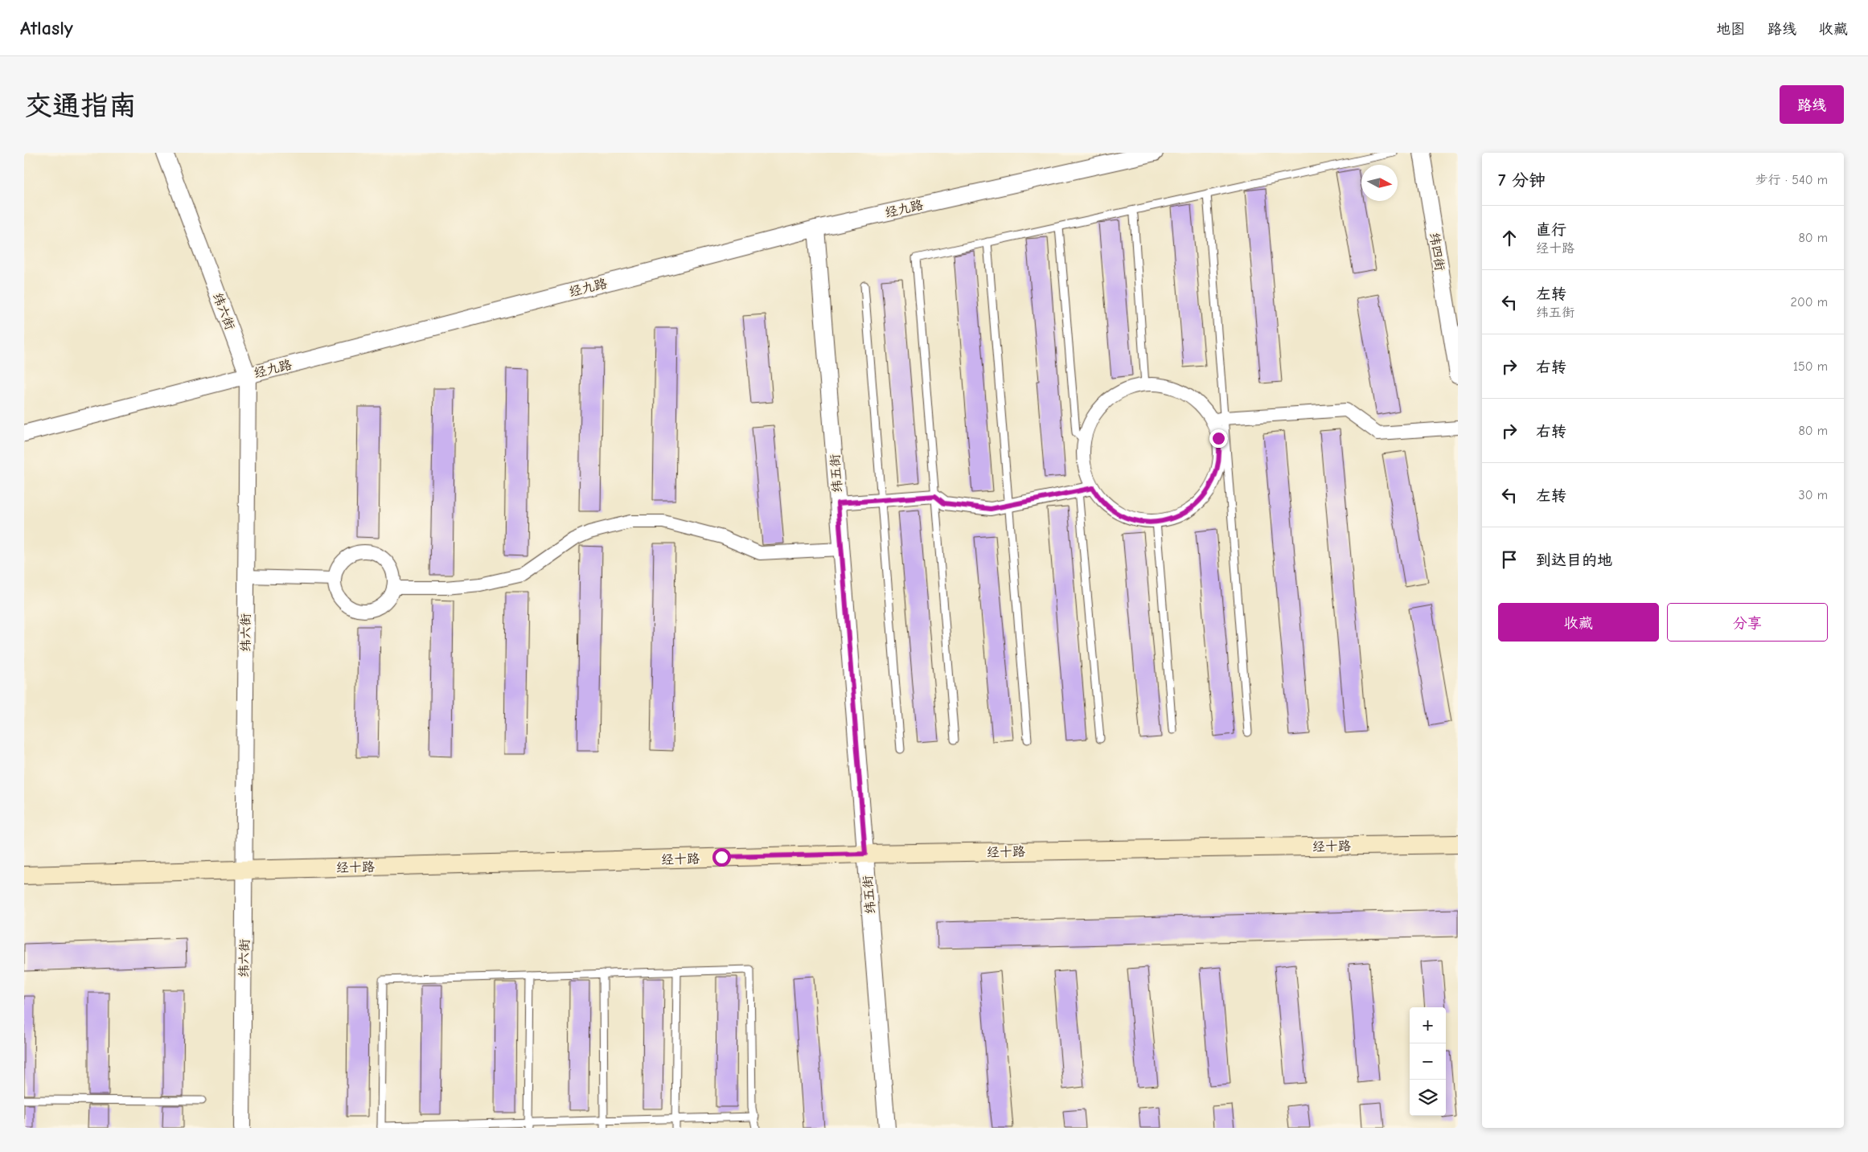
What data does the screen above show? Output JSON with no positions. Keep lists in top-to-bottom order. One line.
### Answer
{"streets":{"main road":["经十路"],"street":["经九路","纬四街","纬六街","纬五街"]},"crossings":[["经九路","纬六街"],["经九路","纬五街"],["纬六街","经十路"],["纬五街","经十路"]],"north":"right","page":{"header":"Atlasly","nav":["地图","路线","收藏"],"buttons":["路线",["收藏","分享"]],"title":"交通指南","heading":["7 分钟","步行 · 540 m"],"list":[["直行","经十路","80 m"],["左转","纬五街","200 m"],["右转","150 m"],["右转","80 m"],["左转","30 m"],"到达目的地"],"map_buttons":["+","−"]}}
